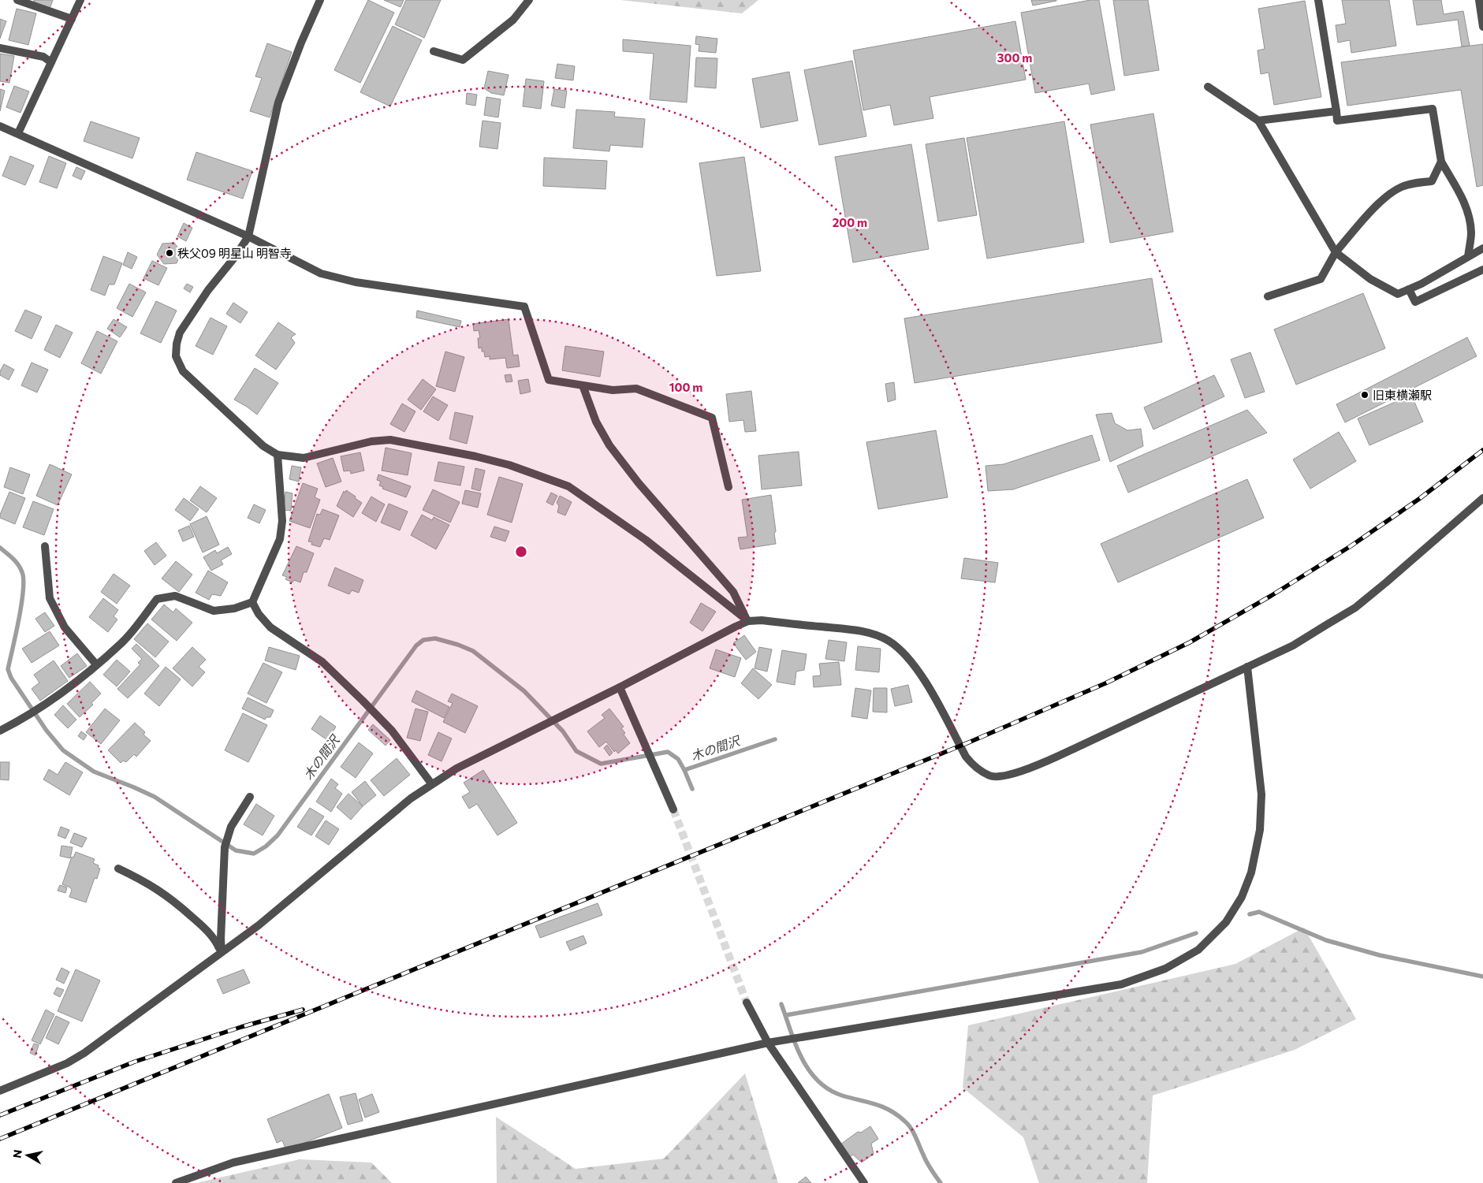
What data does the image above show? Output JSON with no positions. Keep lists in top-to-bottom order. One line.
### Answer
{"water":["木の間沢"],"places":["秩父09 明星山 明智寺","旧東横瀬駅"],"north":"left","rings":["300 m","200 m","100 m"]}
